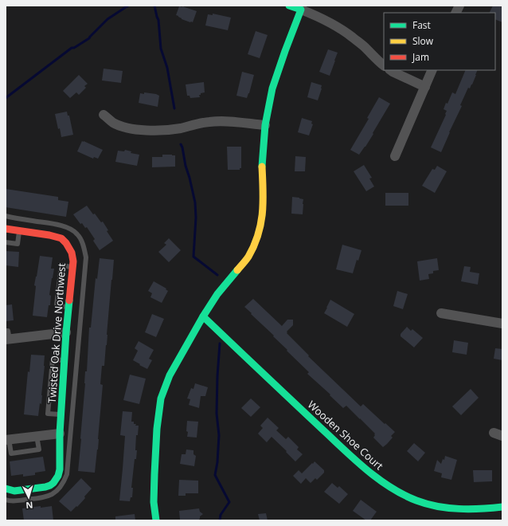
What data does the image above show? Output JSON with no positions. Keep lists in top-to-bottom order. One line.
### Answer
{"streets":{"street":["Twisted Oak Drive Northwest","Wooden Shoe Court"]},"legend":["Fast","Slow","Jam"],"north":"bottom"}
